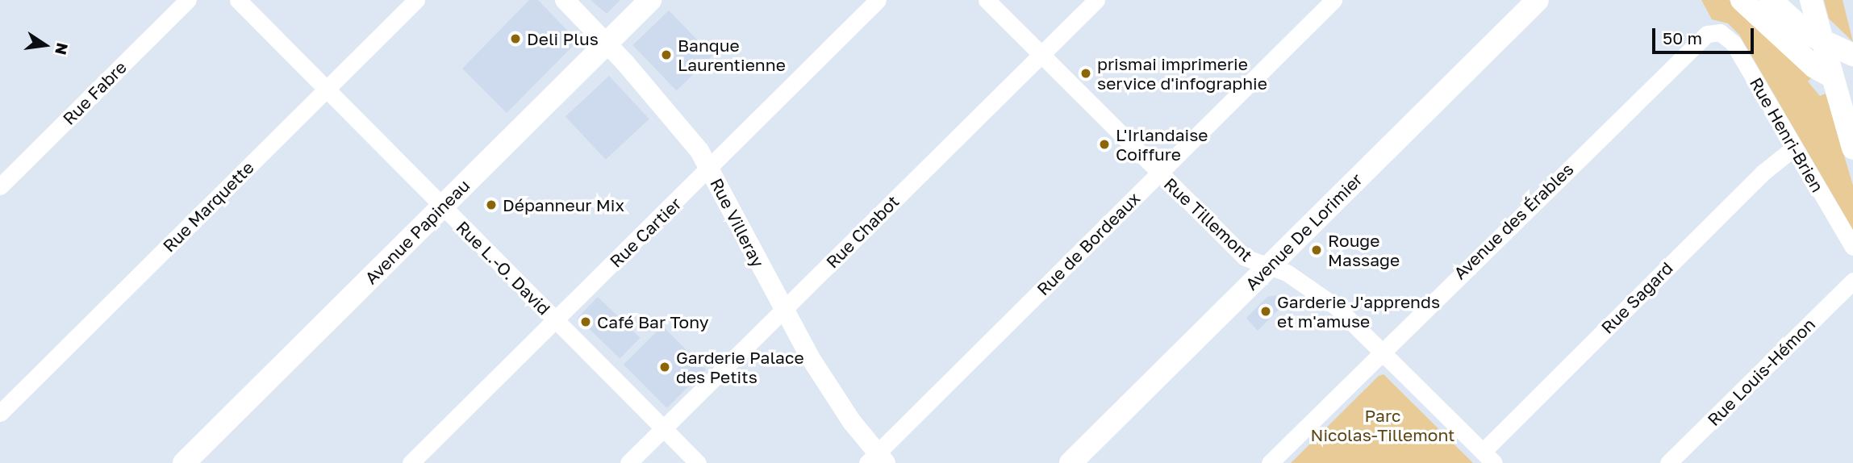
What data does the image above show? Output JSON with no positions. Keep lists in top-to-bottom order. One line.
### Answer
{"streets":{"main road":["Avenue Papineau","Avenue De Lorimier"],"street":["Rue Fabre","Rue Henri-Brien","Rue Marquette","Rue Tillemont","Avenue des Érables","Rue Villeray","Rue Chabot","Rue Cartier","Rue de Bordeaux","Rue L.-O. David","Rue Sagard","Rue Louis-Hémon"]},"crossings":[["Rue Henri-Brien","Avenue des Érables"],["Rue Henri-Brien","Rue Sagard"],["Rue Marquette","Rue L.-O. David"],["Rue Tillemont","Avenue des Érables"],["Rue Tillemont","Rue Chabot"],["Rue Tillemont","Avenue De Lorimier"],["Rue Tillemont","Rue de Bordeaux"],["Rue Tillemont","Rue Sagard"],["Rue Villeray","Avenue Papineau"],["Rue Villeray","Rue Chabot"],["Rue Villeray","Rue Cartier"],["Rue Villeray","Rue de Bordeaux"],["Avenue Papineau","Rue L.-O. David"],["Rue Chabot","Rue L.-O. David"],["Rue Cartier","Rue L.-O. David"]],"parks":["Parc Nicolas-Tillemont"],"places":["Deli Plus","Banque Laurentienne","prismai imprimerie service d'infographie","L'Irlandaise Coiffure","Dépanneur Mix","Rouge Massage","Garderie J'apprends et m'amuse","Café Bar Tony","Garderie Palace des Petits"],"scale_bar":"50 m","north":"right"}
